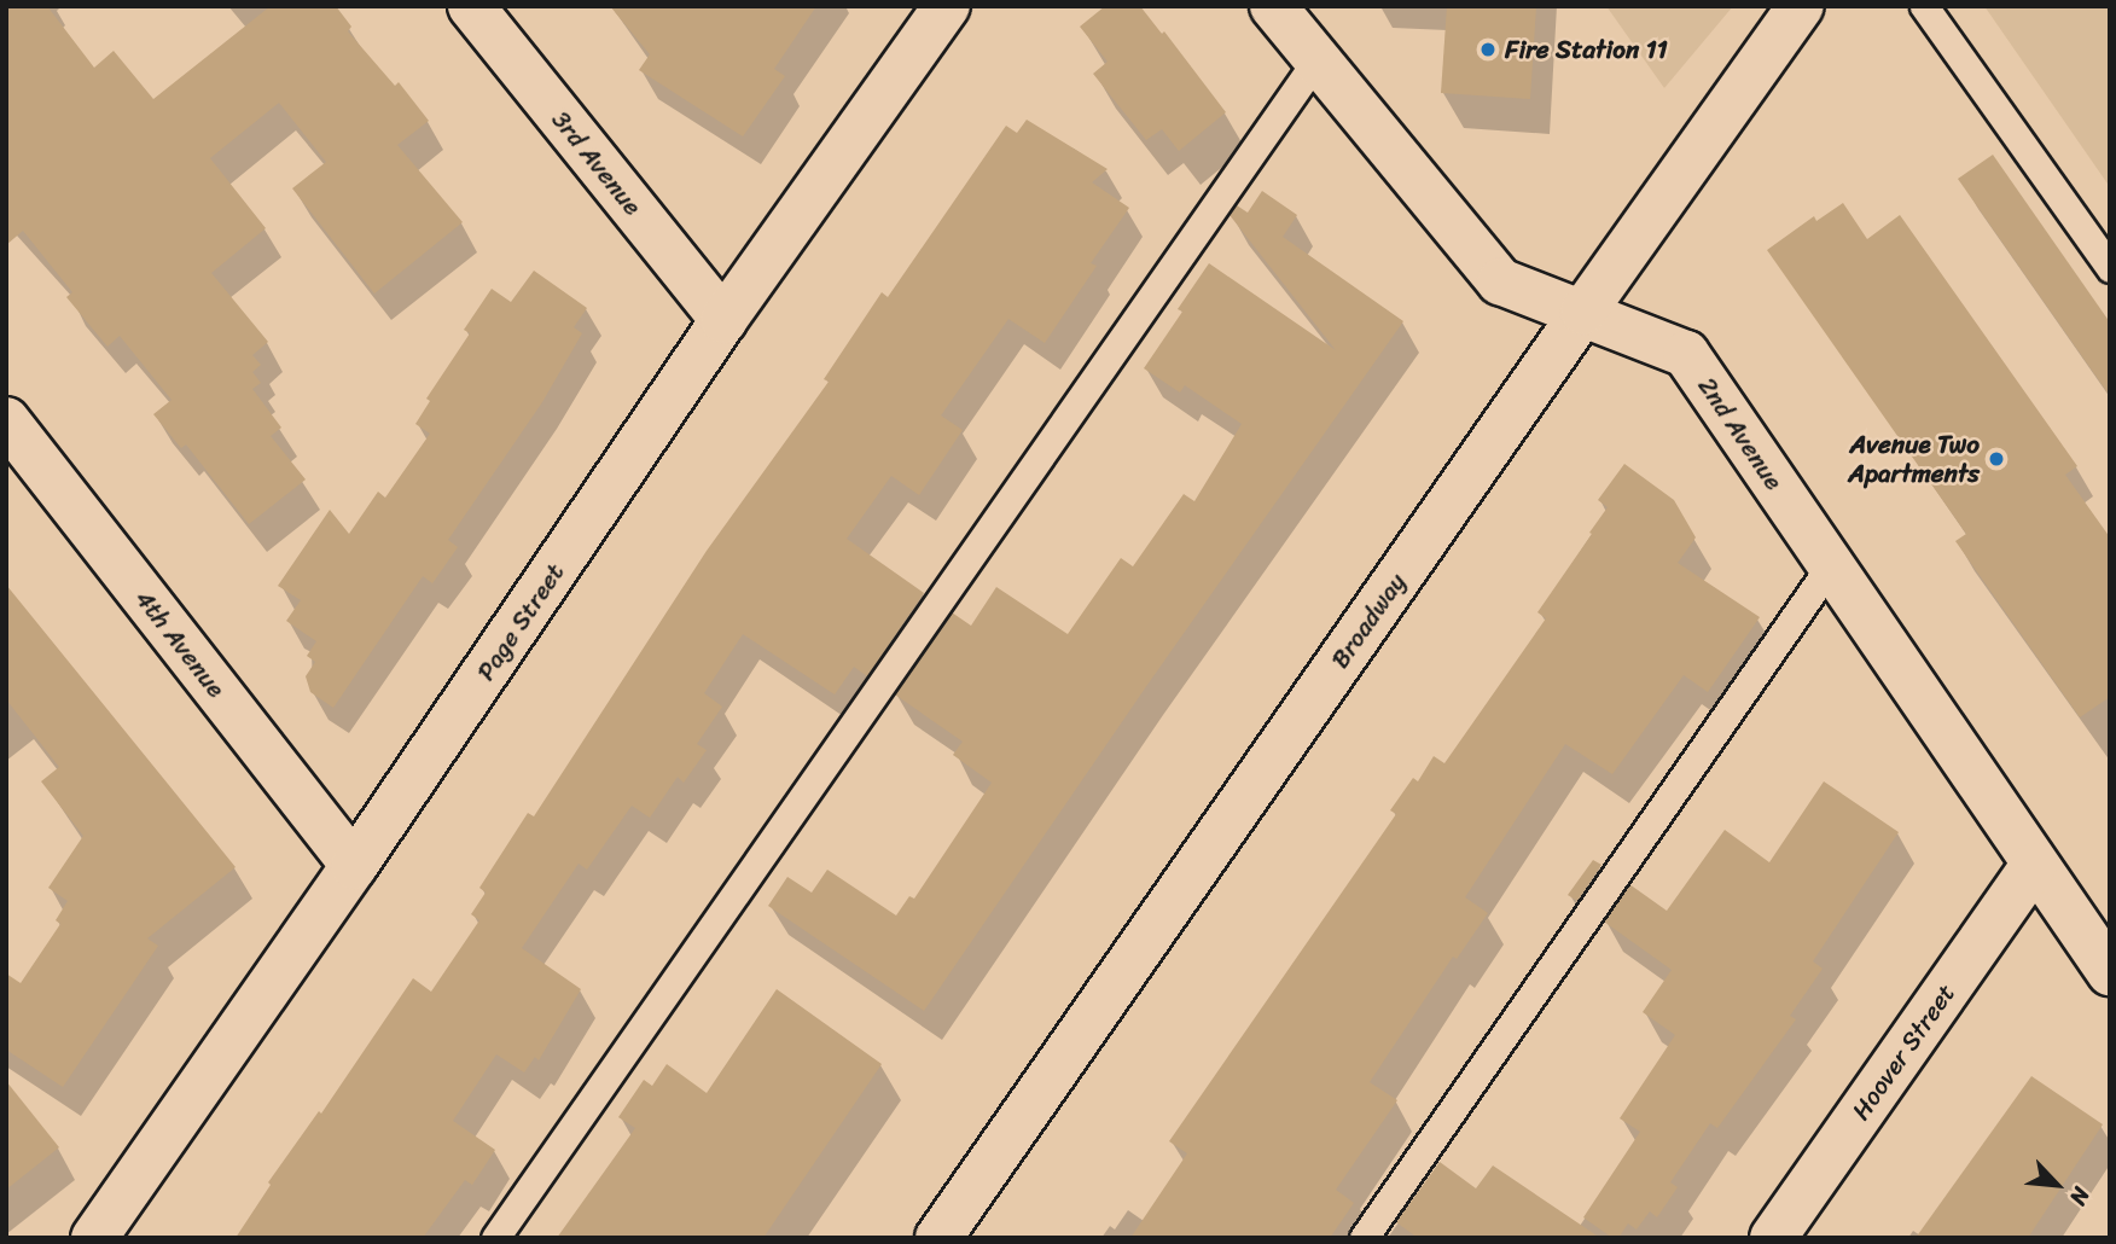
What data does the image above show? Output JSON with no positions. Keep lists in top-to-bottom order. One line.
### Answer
{"streets":{"street":["3rd Avenue","2nd Avenue","Broadway","Page Street","4th Avenue","Hoover Street"]},"crossings":[["3rd Avenue","Page Street"],["2nd Avenue","Broadway"],["2nd Avenue","Hoover Street"],["Page Street","4th Avenue"]],"places":["Fire Station 11","Avenue Two Apartments"],"north":"bottom right"}
